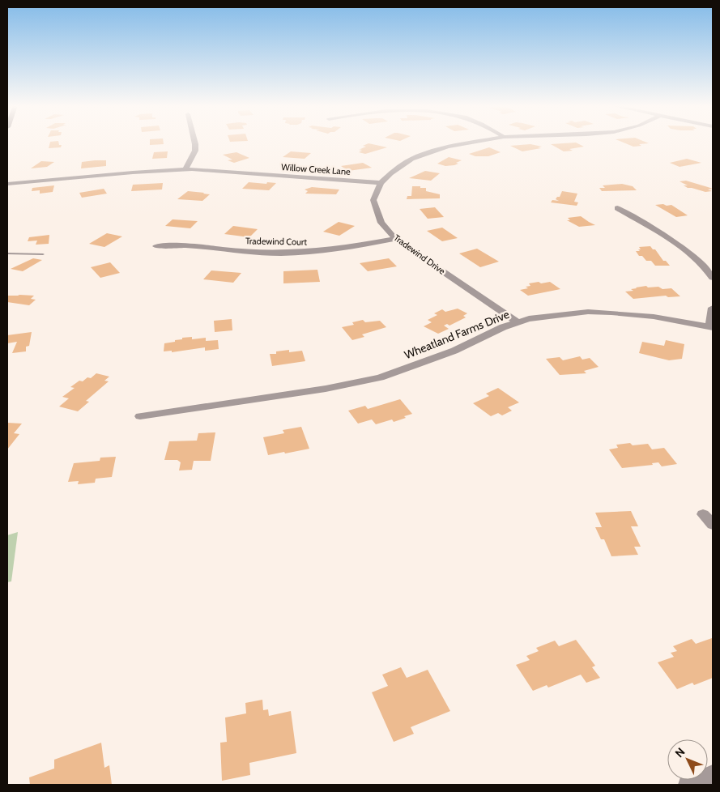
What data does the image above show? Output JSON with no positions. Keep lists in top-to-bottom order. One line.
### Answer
{"streets":{"street":["Willow Creek Lane","Tradewind Court","Tradewind Drive","Wheatland Farms Drive"]},"crossings":[["Willow Creek Lane","Tradewind Drive"],["Tradewind Court","Tradewind Drive"],["Tradewind Drive","Wheatland Farms Drive"]],"north":"top left"}
